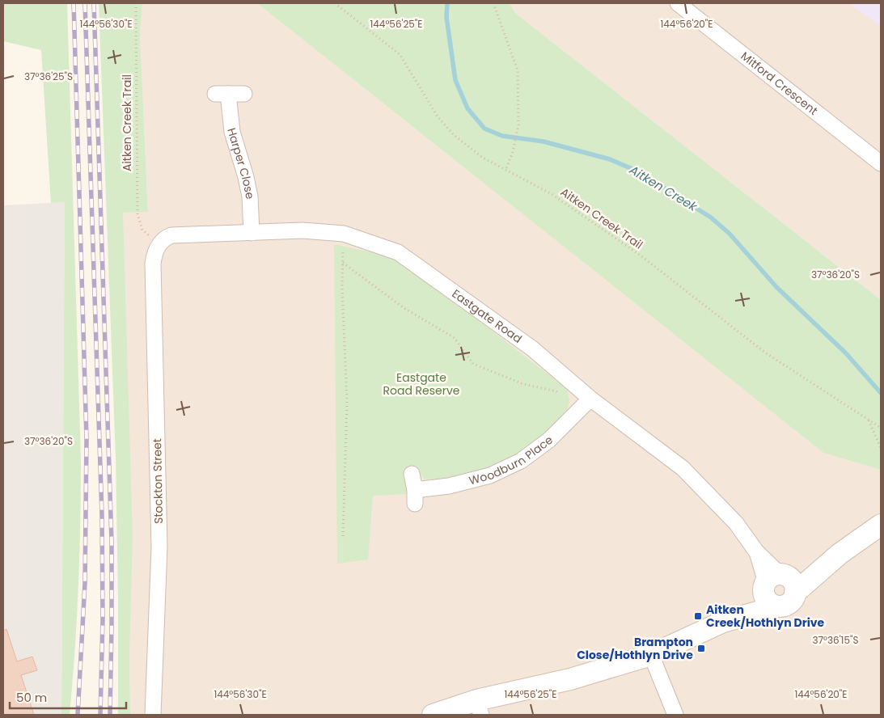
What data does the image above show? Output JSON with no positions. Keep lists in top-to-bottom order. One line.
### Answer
{"streets":{"street":["Mitford Crescent","Harper Close","Eastgate Road","Woodburn Place","Stockton Street"],"path":["Aitken Creek Trail"]},"crossings":[["Aitken Creek Trail","Eastgate Road"],["Aitken Creek Trail","Stockton Street"],["Harper Close","Eastgate Road"],["Eastgate Road","Woodburn Place"],["Eastgate Road","Stockton Street"]],"water":["Aitken Creek"],"parks":["Eastgate Road Reserve"],"places":{"transit":["Aitken Creek/Hothlyn Drive","Brampton Close/Hothlyn Drive"]},"scale_bar":"50 m","coordinates":["144°56'30\"E","144°56'25\"E","144°56'20\"E","37°36'25\"S","37°36'20\"S","37°36'15\"S"]}
